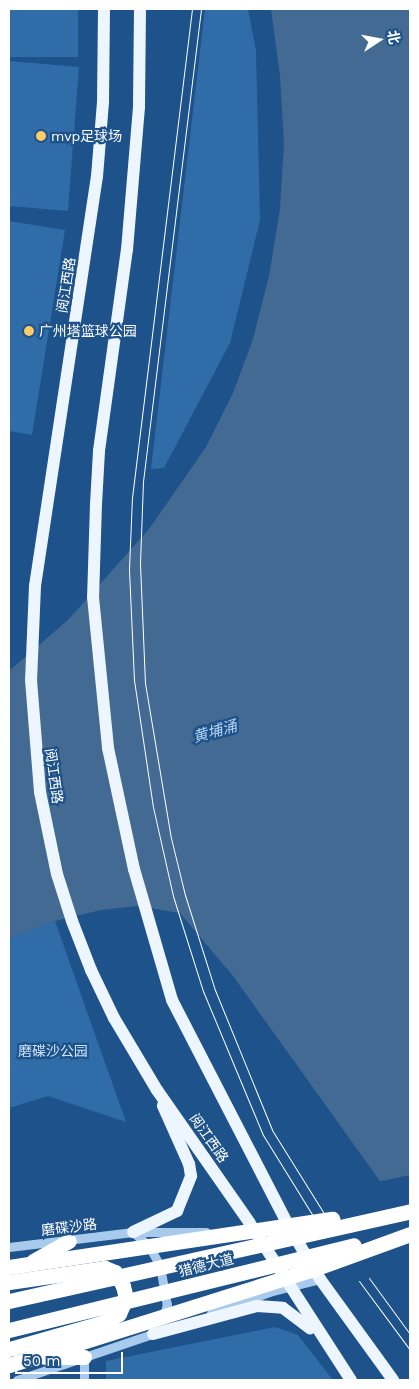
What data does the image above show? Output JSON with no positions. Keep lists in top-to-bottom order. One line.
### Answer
{"streets":{"highway":["猎德大道"],"main road":["阅江西路"],"street":["磨碟沙路"]},"crossings":[["阅江西路","磨碟沙路"]],"water":["黄埔涌"],"parks":["磨碟沙公园"],"places":["mvp足球场","广州塔篮球公园"],"scale_bar":"50 m","north":"right"}
